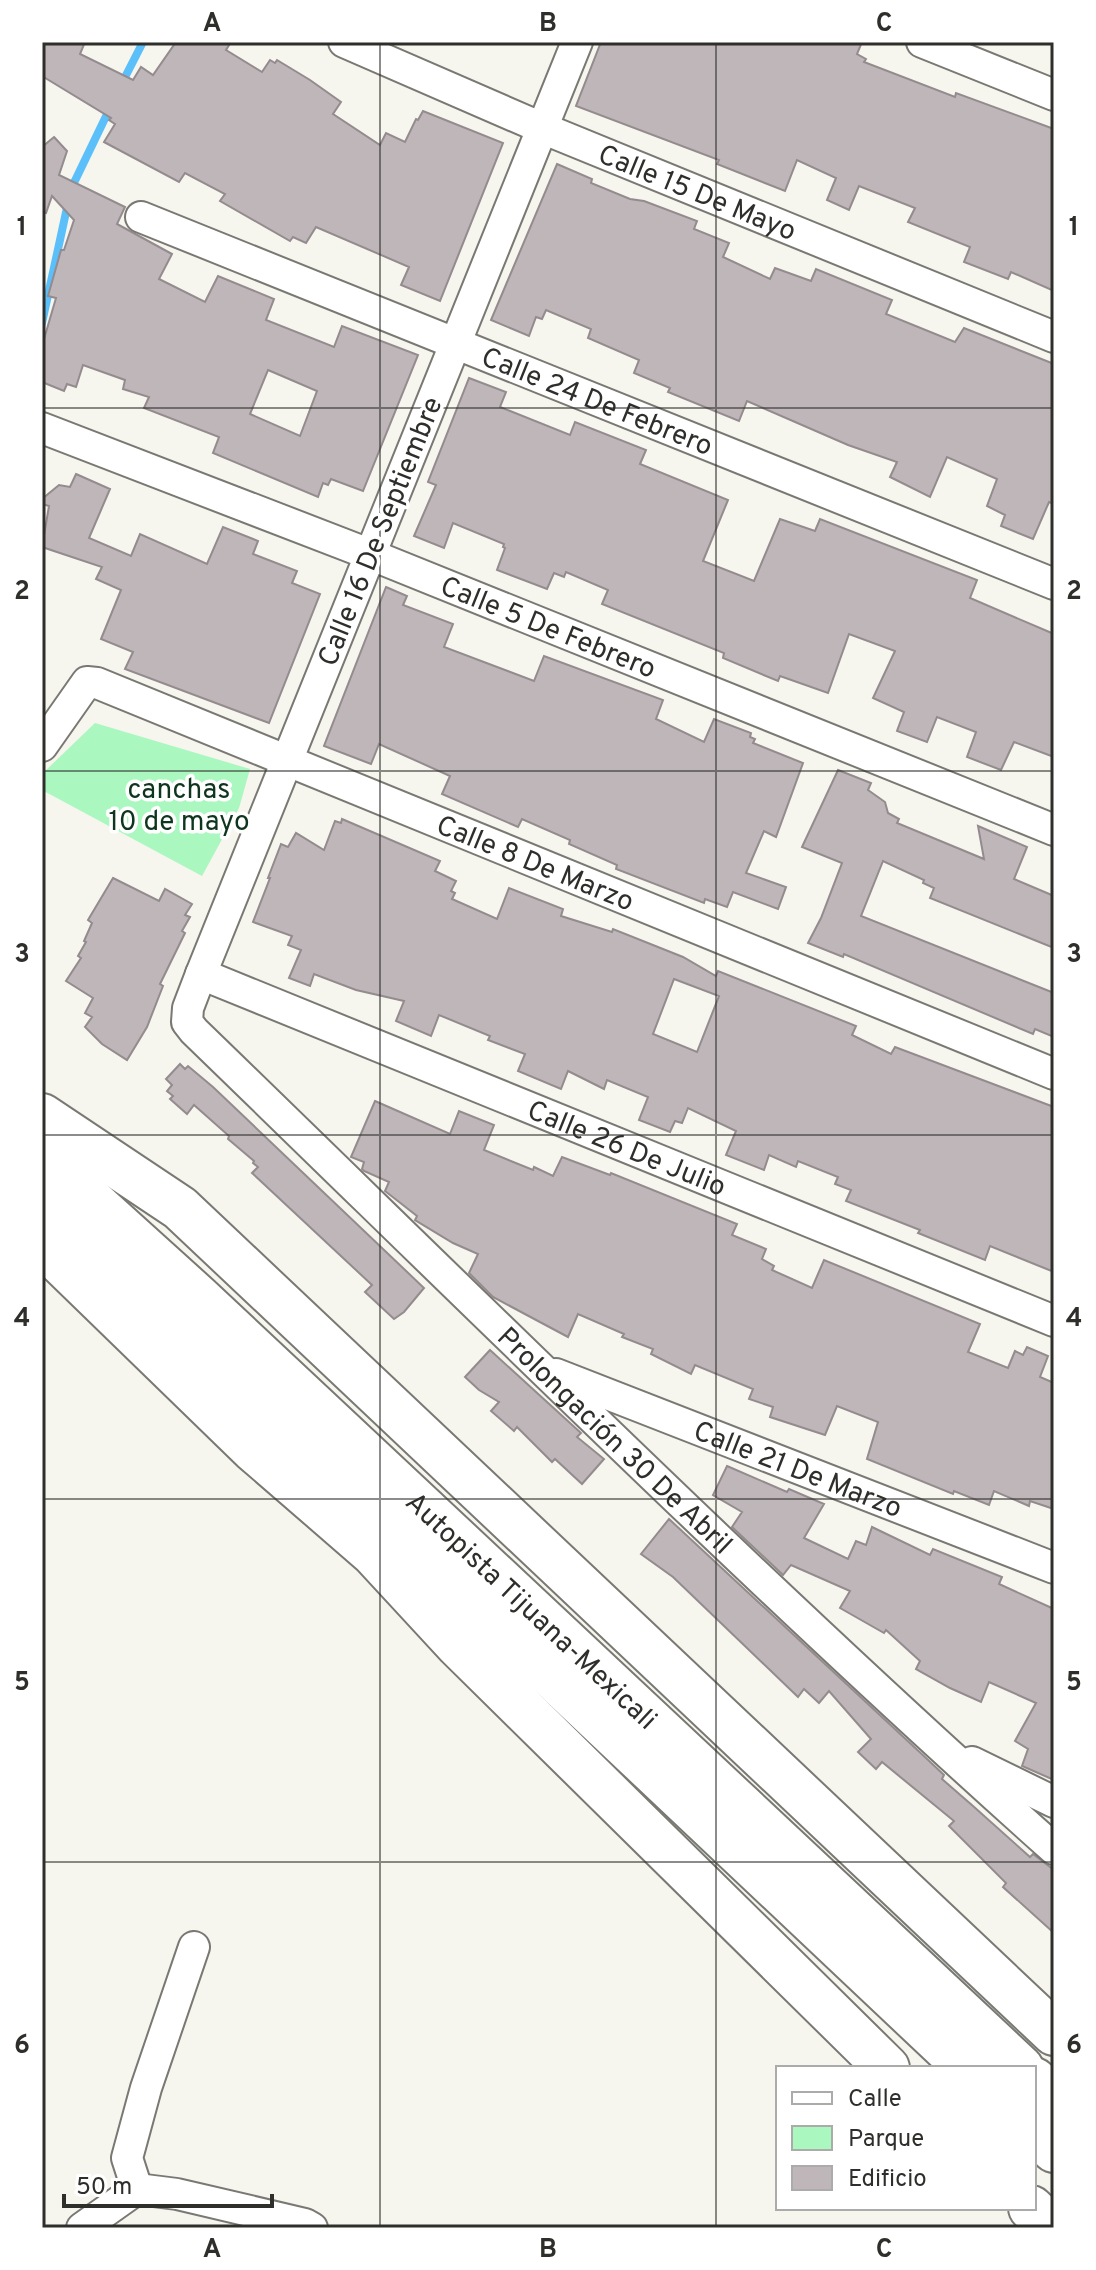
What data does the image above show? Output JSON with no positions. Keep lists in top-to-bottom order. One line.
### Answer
{"streets":{"highway":["Autopista Tijuana-Mexicali"],"street":["Calle 15 De Mayo","Calle 24 De Febrero","Calle 16 De Septiembre","Calle 5 De Febrero","Calle 8 De Marzo","Calle 26 De Julio","Prolongación 30 De Abril","Calle 21 De Marzo"]},"crossings":[["Calle 15 De Mayo","Calle 16 De Septiembre"],["Calle 24 De Febrero","Calle 16 De Septiembre"],["Calle 16 De Septiembre","Calle 5 De Febrero"],["Calle 16 De Septiembre","Calle 8 De Marzo"],["Calle 16 De Septiembre","Calle 26 De Julio"],["Calle 16 De Septiembre","Prolongación 30 De Abril"],["Prolongación 30 De Abril","Calle 21 De Marzo"]],"parks":["canchas 10 de mayo"],"legend":["Calle","Parque","Edificio"],"scale_bar":"50 m","grid":{"columns":["A","B","C"],"rows":["1","2","3","4","5","6"]}}
